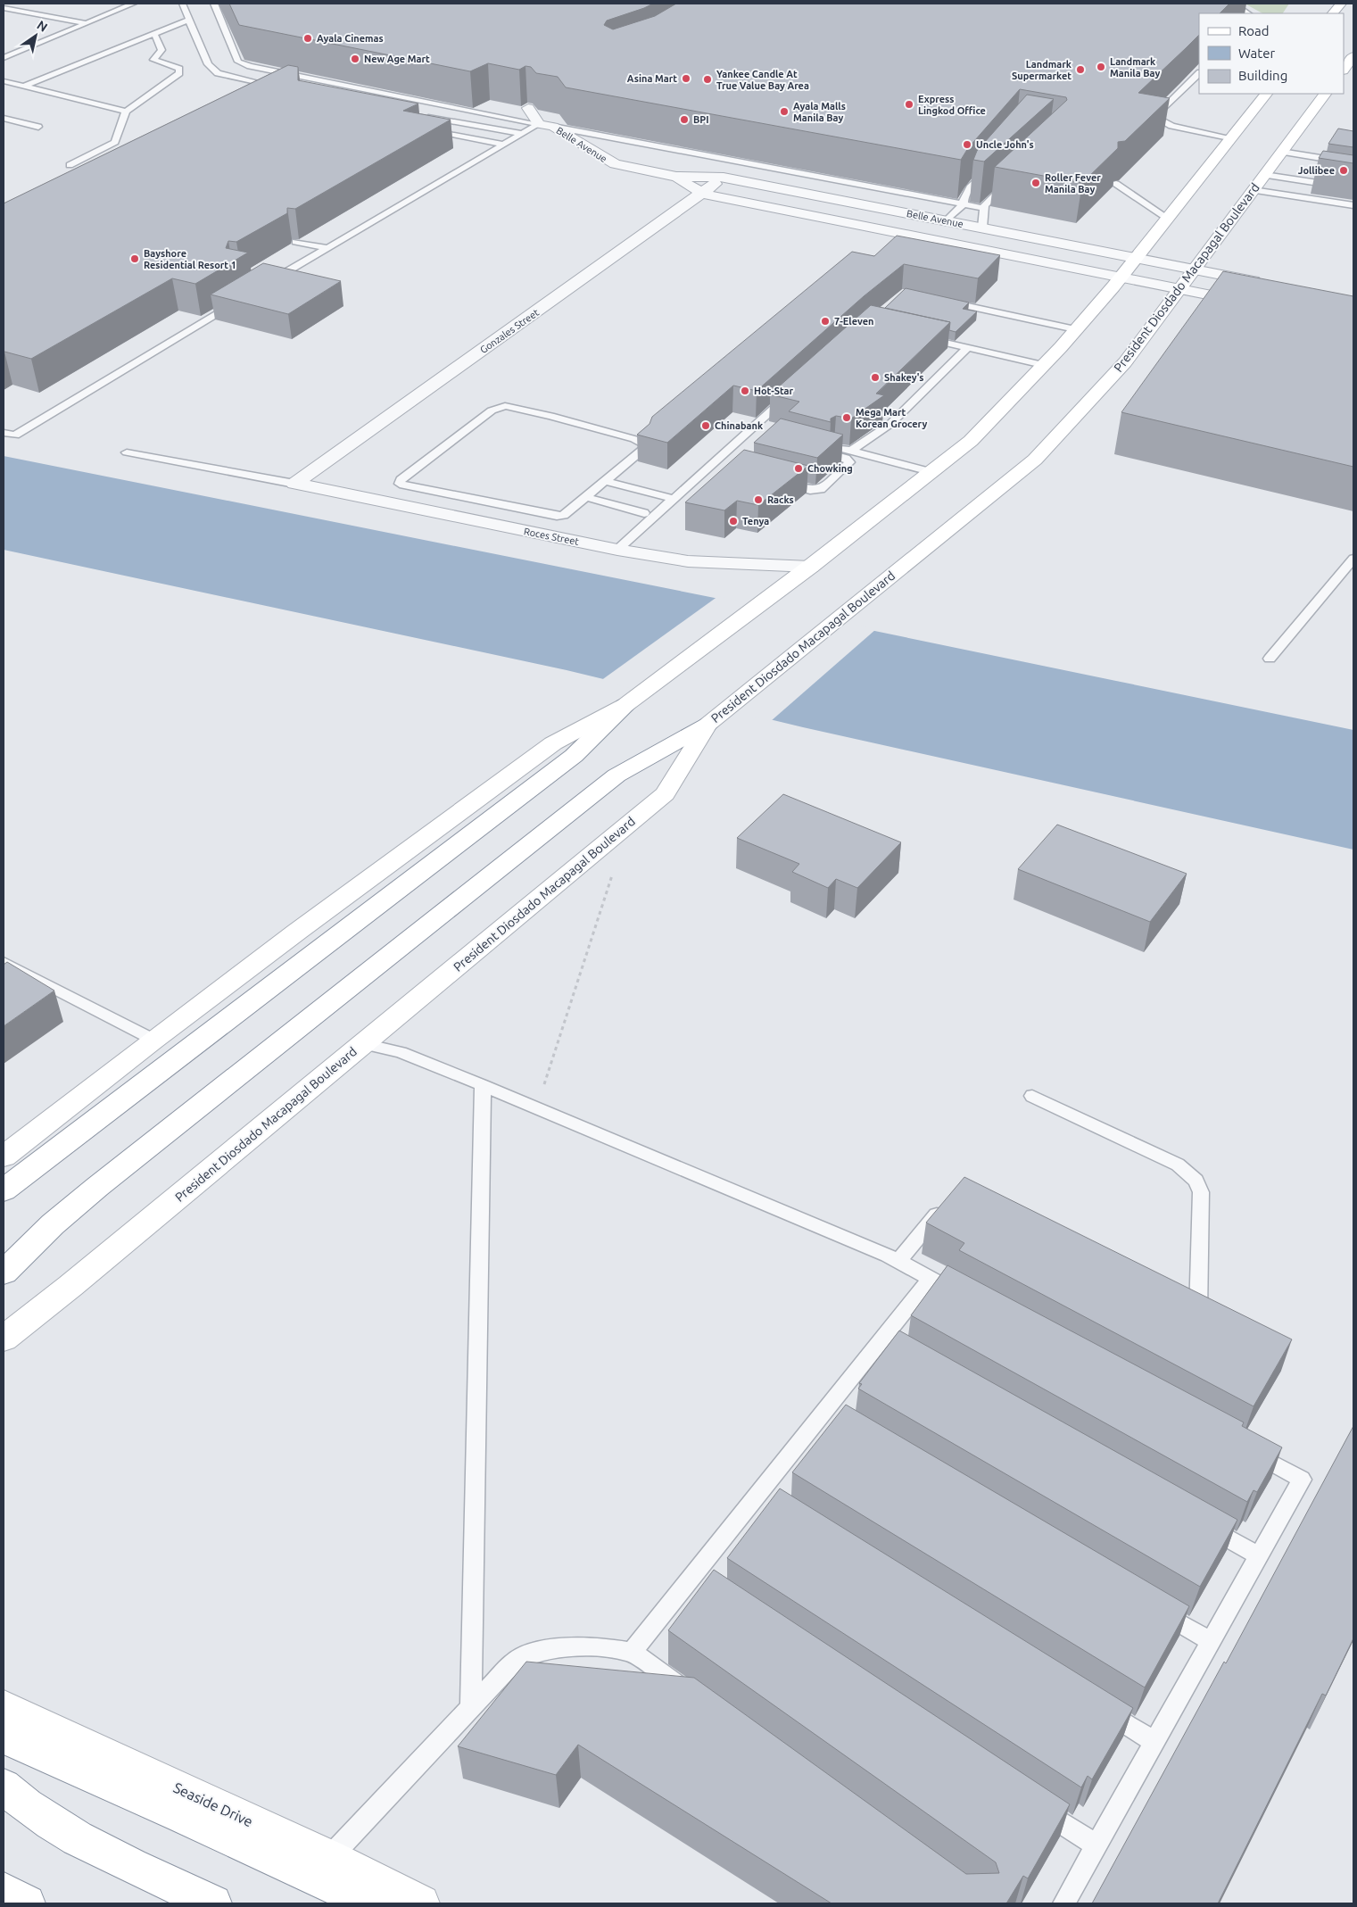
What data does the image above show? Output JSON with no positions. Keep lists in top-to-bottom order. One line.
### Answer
{"streets":{"main road":["President Diosdado Macapagal Boulevard","Seaside Drive"],"street":["Belle Avenue","Gonzales Street","Roces Street"]},"crossings":[["Belle Avenue","President Diosdado Macapagal Boulevard"],["Belle Avenue","Gonzales Street"],["Gonzales Street","Roces Street"]],"places":["Ayala Cinemas","New Age Mart","Landmark Manila Bay","Landmark Supermarket","Asina Mart","Yankee Candle At True Value Bay Area","Express Lingkod Office","Ayala Malls Manila Bay","BPI","Uncle John's","Jollibee","Roller Fever Manila Bay","Bayshore Residential Resort 1","7-Eleven","Shakey's","Hot-Star","Mega Mart Korean Grocery","Chinabank","Chowking","Racks","Tenya"],"legend":["Road","Water","Building"],"north":"top right"}
